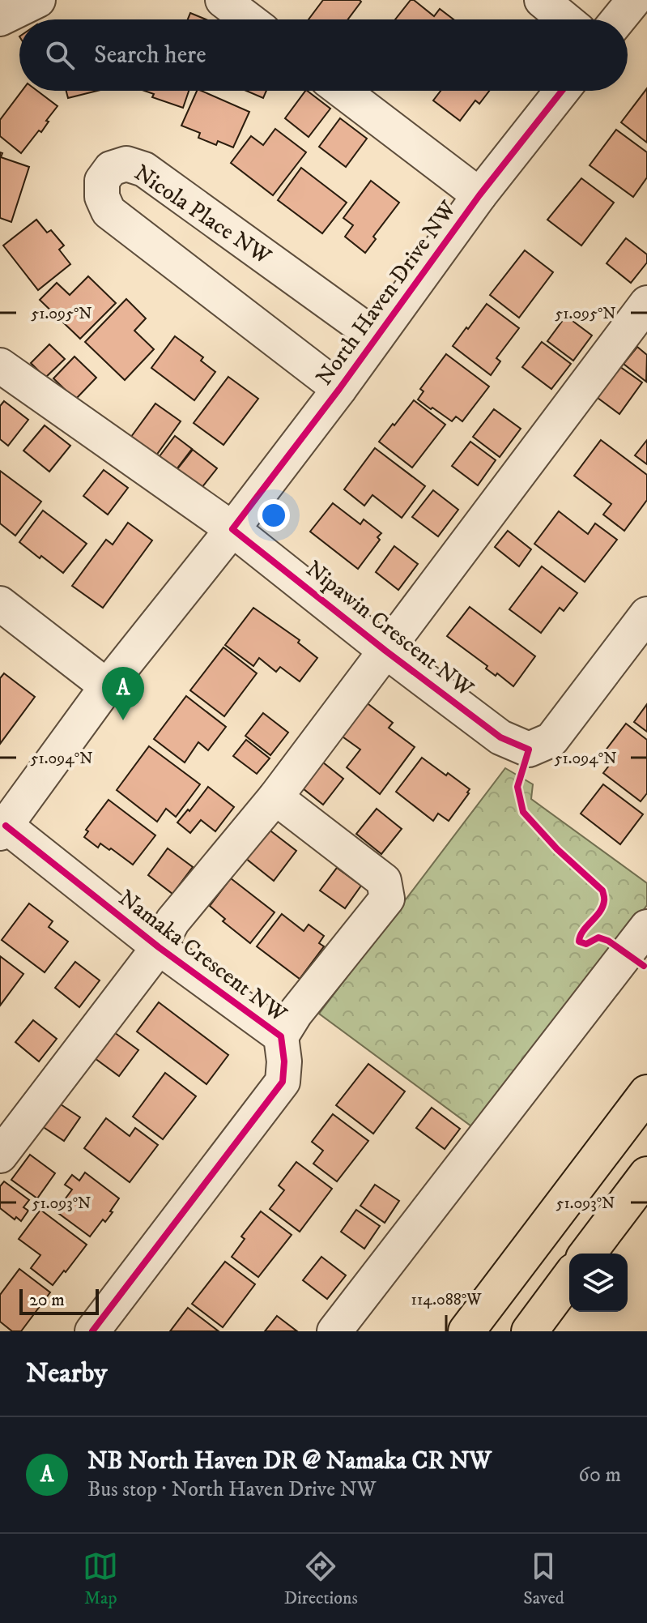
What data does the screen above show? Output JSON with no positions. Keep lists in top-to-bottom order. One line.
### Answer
{"streets":{"street":["Nicola Place NW","North Haven Drive NW","Nipawin Crescent NW","Namaka Crescent NW"]},"crossings":[["Nicola Place NW","North Haven Drive NW"],["North Haven Drive NW","Nipawin Crescent NW"],["North Haven Drive NW","Namaka Crescent NW"]],"scale_bar":"20 m","page":{"search":"Search here","pins":"A","scale":"20 m","heading":"Nearby","list":[{"mark":"A","name":"NB North Haven DR @ Namaka CR NW","note":"Bus stop · North Haven Drive NW","value":"60 m"}],"nav":["Map","Directions","Saved"]},"coordinates":["51.095°N","51.094°N","51.093°N","114.088°W"]}
